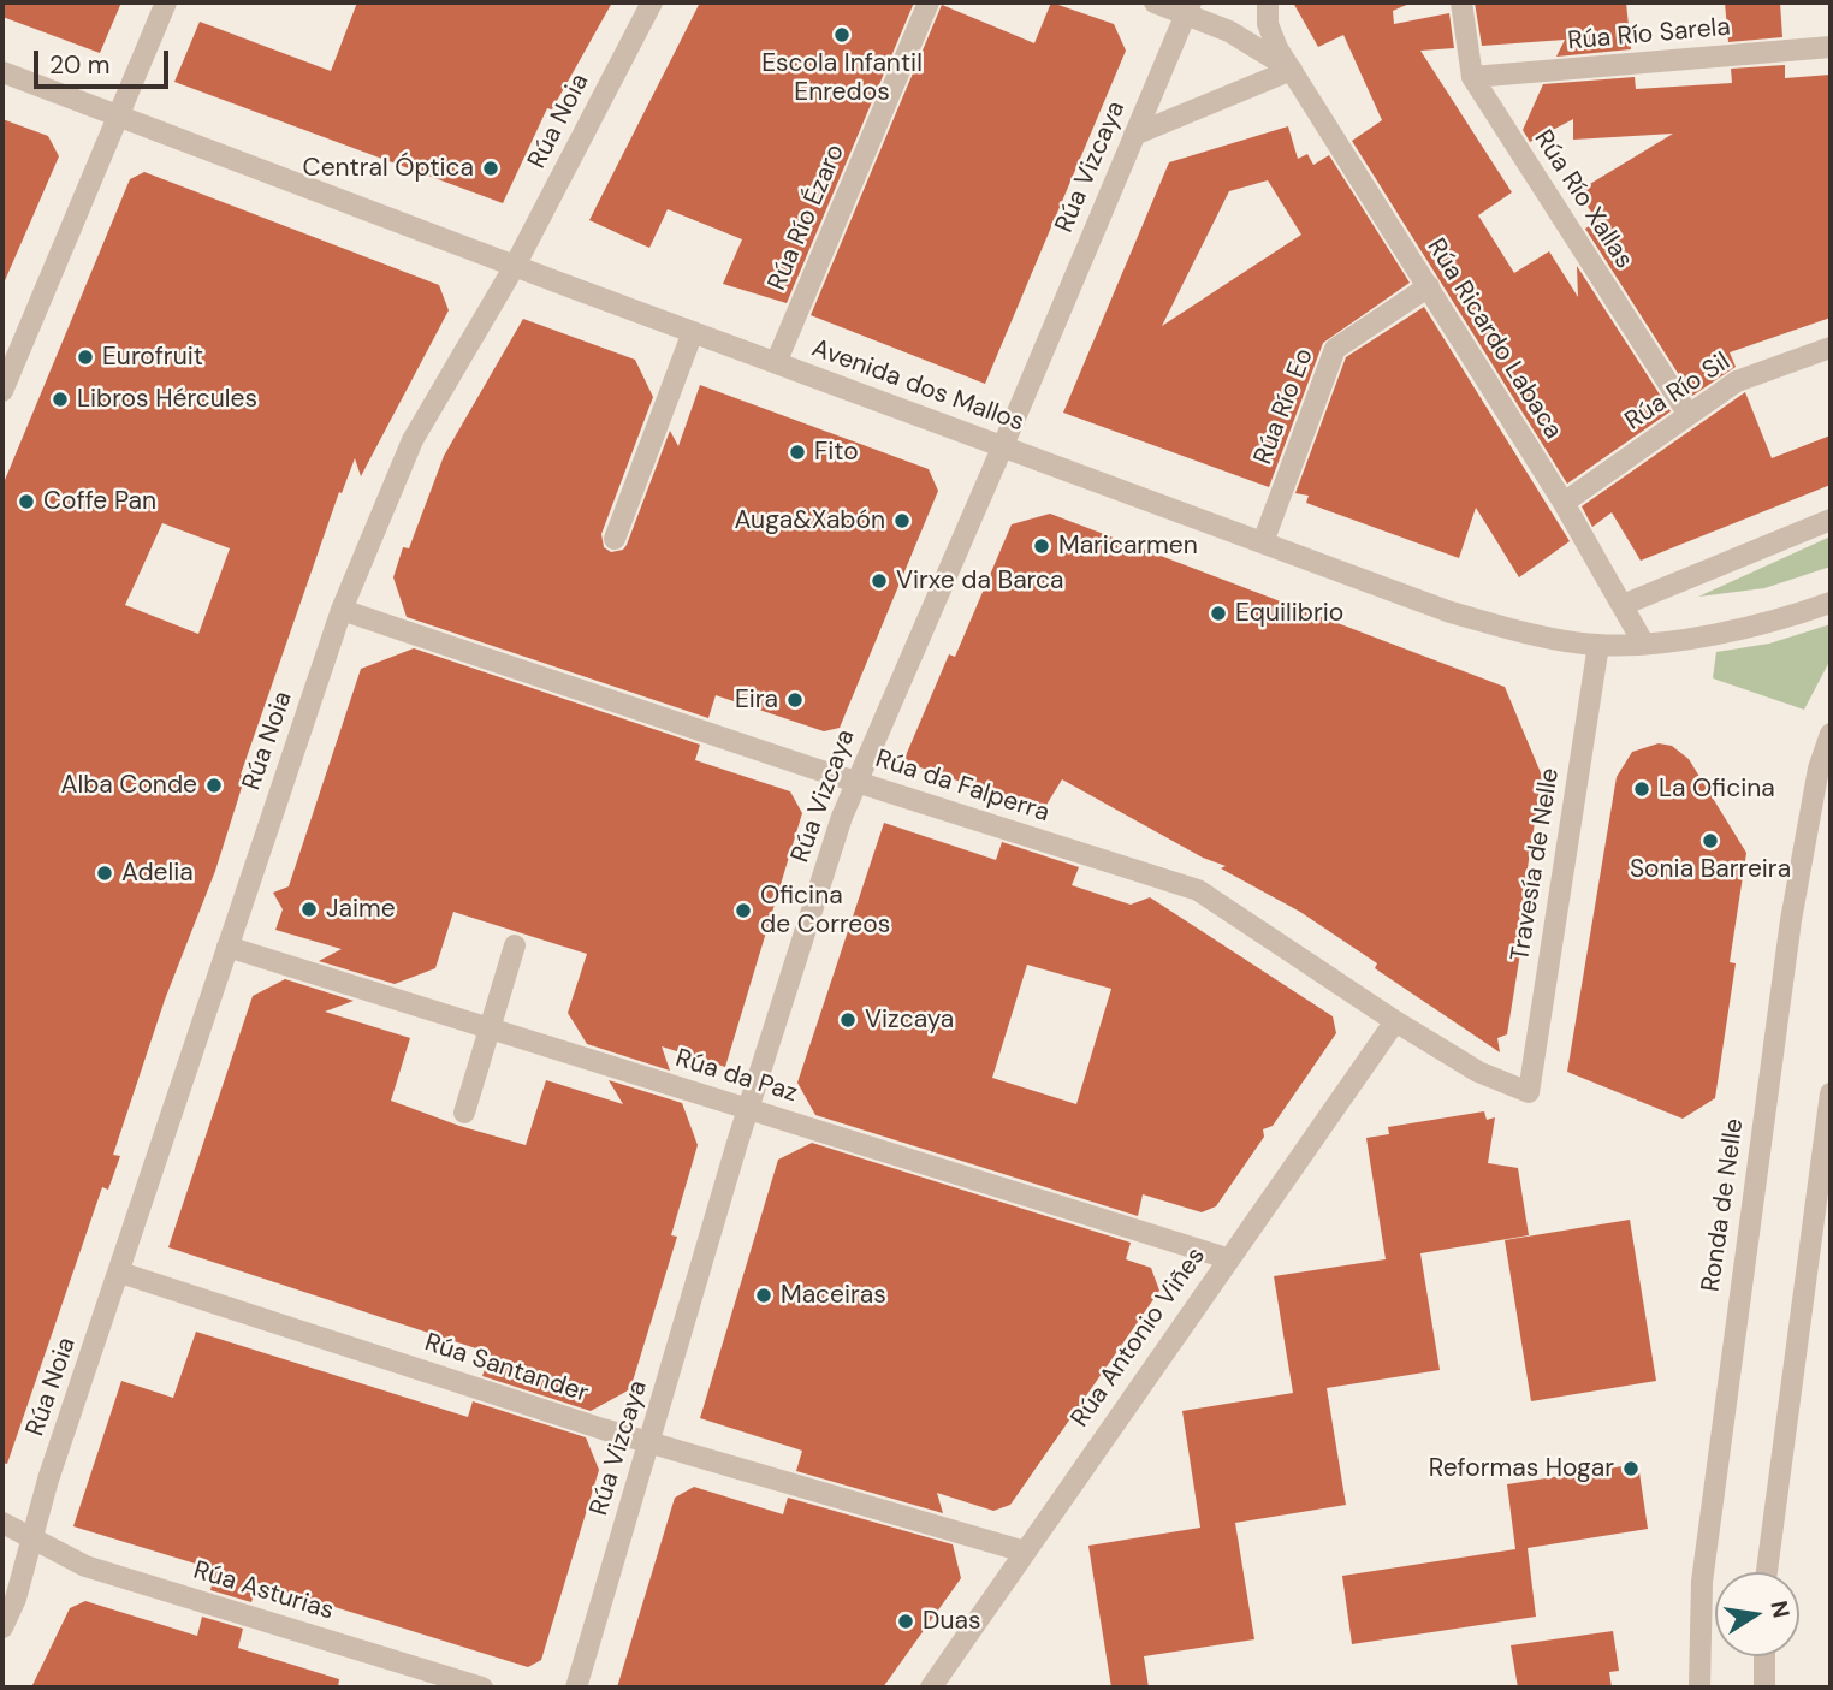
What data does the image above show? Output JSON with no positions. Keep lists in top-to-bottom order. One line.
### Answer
{"streets":{"street":["Rúa Río Sarela","Rúa Noia","Rúa Vizcaya","Rúa Río Xallas","Rúa Río Ézaro","Rúa Ricardo Labaca","Avenida dos Mallos","Rúa Río Sil","Rúa Río Eo","Rúa da Falperra","Travesía de Nelle","Rúa da Paz","Ronda de Nelle","Rúa Antonio Viñes","Rúa Santander","Rúa Asturias"]},"crossings":[["Rúa Río Sarela","Rúa Río Xallas"],["Rúa Noia","Avenida dos Mallos"],["Rúa Noia","Rúa da Falperra"],["Rúa Noia","Rúa da Paz"],["Rúa Noia","Rúa Santander"],["Rúa Noia","Rúa Asturias"],["Rúa Vizcaya","Rúa Ricardo Labaca"],["Rúa Vizcaya","Avenida dos Mallos"],["Rúa Vizcaya","Rúa da Falperra"],["Rúa Vizcaya","Rúa da Paz"],["Rúa Vizcaya","Rúa Santander"],["Rúa Río Xallas","Rúa Río Sil"],["Rúa Río Ézaro","Avenida dos Mallos"],["Rúa Ricardo Labaca","Avenida dos Mallos"],["Rúa Ricardo Labaca","Rúa Río Sil"],["Rúa Ricardo Labaca","Rúa Río Eo"],["Avenida dos Mallos","Rúa Río Eo"],["Avenida dos Mallos","Travesía de Nelle"],["Rúa da Falperra","Travesía de Nelle"],["Rúa da Falperra","Rúa Antonio Viñes"],["Rúa da Paz","Rúa Antonio Viñes"],["Rúa Antonio Viñes","Rúa Santander"]],"places":["Escola Infantil Enredos","Central Óptica","Eurofruit","Libros Hércules","Fito","Coffe Pan","Auga&Xabón","Maricarmen","Virxe da Barca","Equilibrio","Eira","Alba Conde","La Oficina","Sonia Barreira","Adelia","Jaime","Oficina de Correos","Vizcaya","Maceiras","Reformas Hogar","Duas"],"scale_bar":"20 m","north":"right"}
